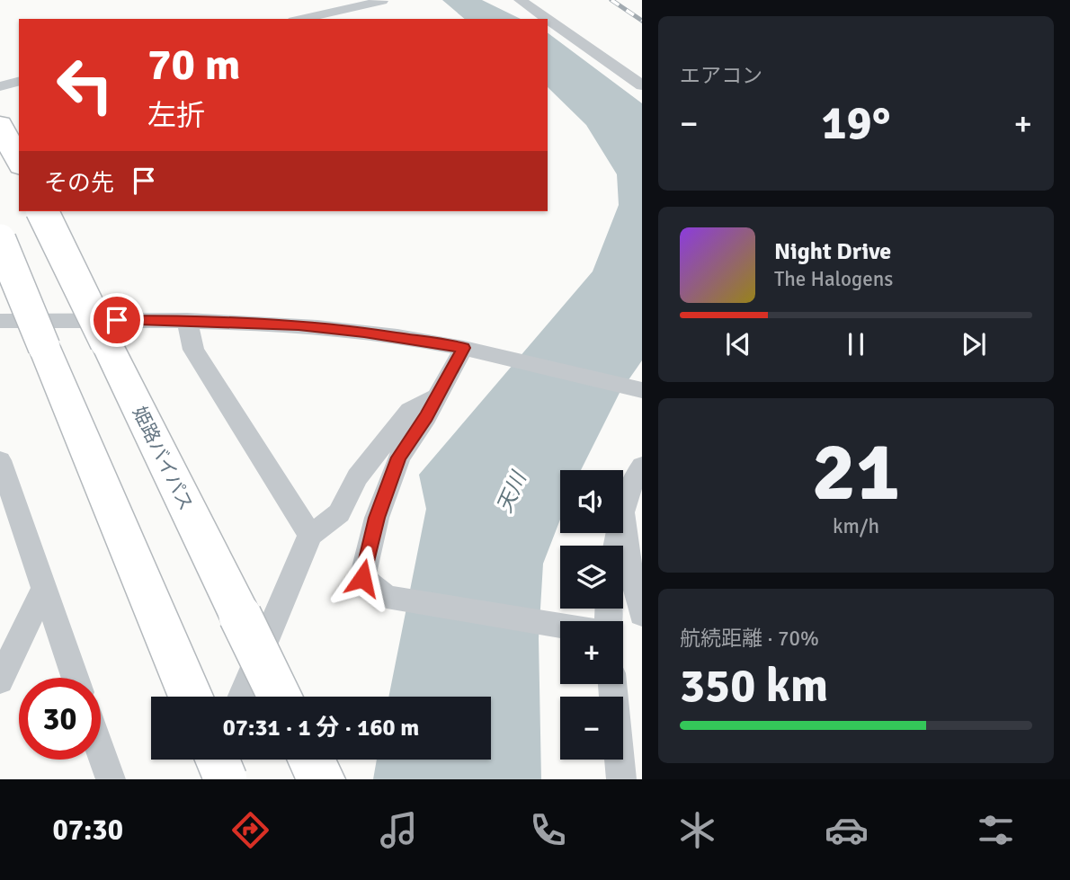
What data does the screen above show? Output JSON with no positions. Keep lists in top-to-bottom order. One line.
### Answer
{"streets":{"highway":["姫路バイパス"]},"water":["天川"],"page":{"tile":["エアコン",["21","km/h"],["航続距離 · 70%","350 km"]],"turn":["70 m","左折"],"heat":["−","19°","+"],"then":"その先","song":["Night Drive","The Halogens"],"map_buttons":["+","−"],"limit":"30","trip":"07:31 · 1 分 · 160 m","tabs":"07:30"}}
